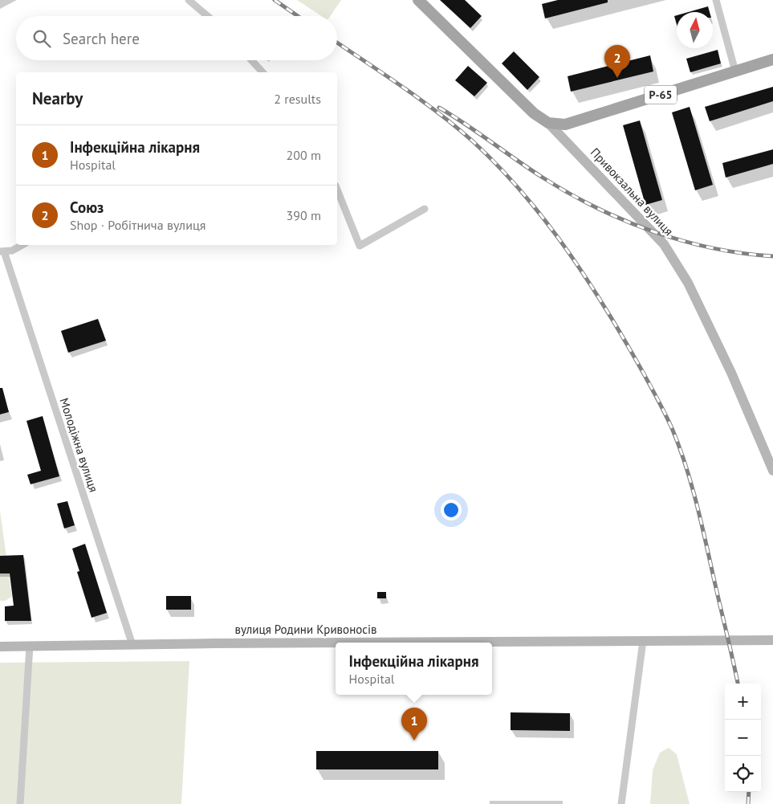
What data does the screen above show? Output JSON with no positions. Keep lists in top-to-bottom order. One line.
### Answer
{"streets":{"main road":["Р-65","Привокзальна вулиця","вулиця Родини Кривоносів"],"street":["Молодіжна вулиця"]},"crossings":[["Р-65","Привокзальна вулиця"],["Молодіжна вулиця","вулиця Родини Кривоносів"]],"north":"top","page":{"search":"Search here","pins":["2","1"],"heading":["Nearby","2 results"],"list":[{"mark":"1","name":"Інфекційна лікарня","note":"Hospital","value":"200 m"},{"mark":"2","name":"Союз","note":"Shop · Робітнича вулиця","value":"390 m"}],"popup":["Інфекційна лікарня","Hospital"],"map_buttons":["+","−"]}}
